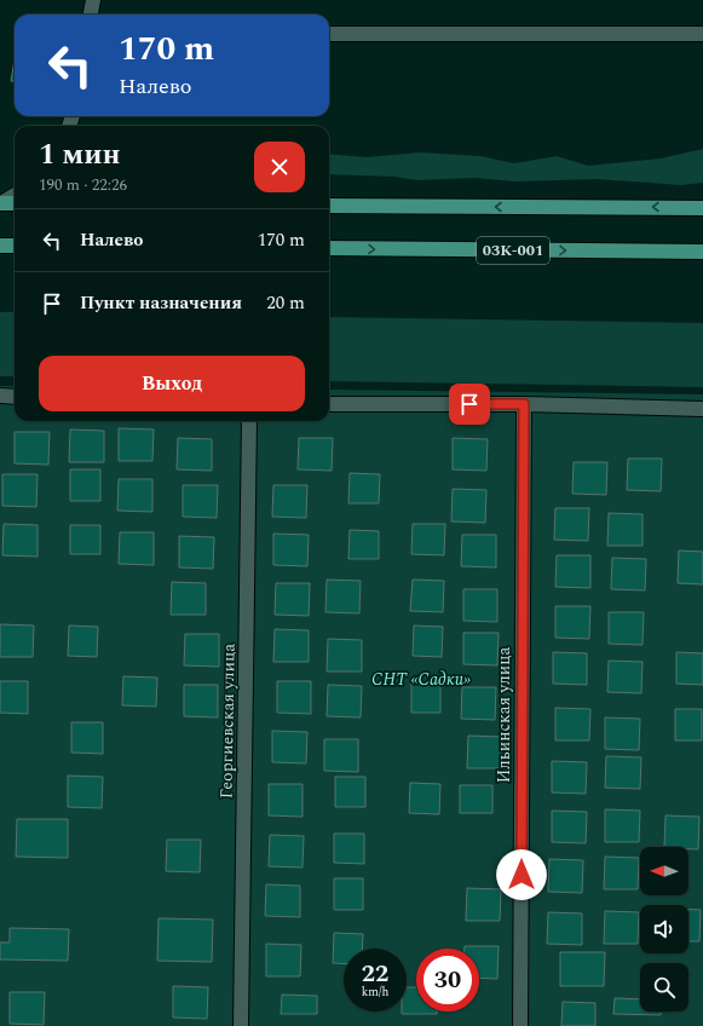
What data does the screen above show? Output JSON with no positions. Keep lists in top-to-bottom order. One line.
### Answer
{"streets":{"main road":["03К-001"],"street":["Ильинская улица","Георгиевская улица"]},"parks":["СНТ «Садки»"],"north":"left","page":{"turn":["170 m","Налево"],"heading":["1 мин","190 m · 22:26"],"list":[{"name":"Налево","value":"170 m"},{"name":"Пункт назначения","value":"20 m"}],"buttons":"Выход","speed":"22 km/h","limit":"30"}}
